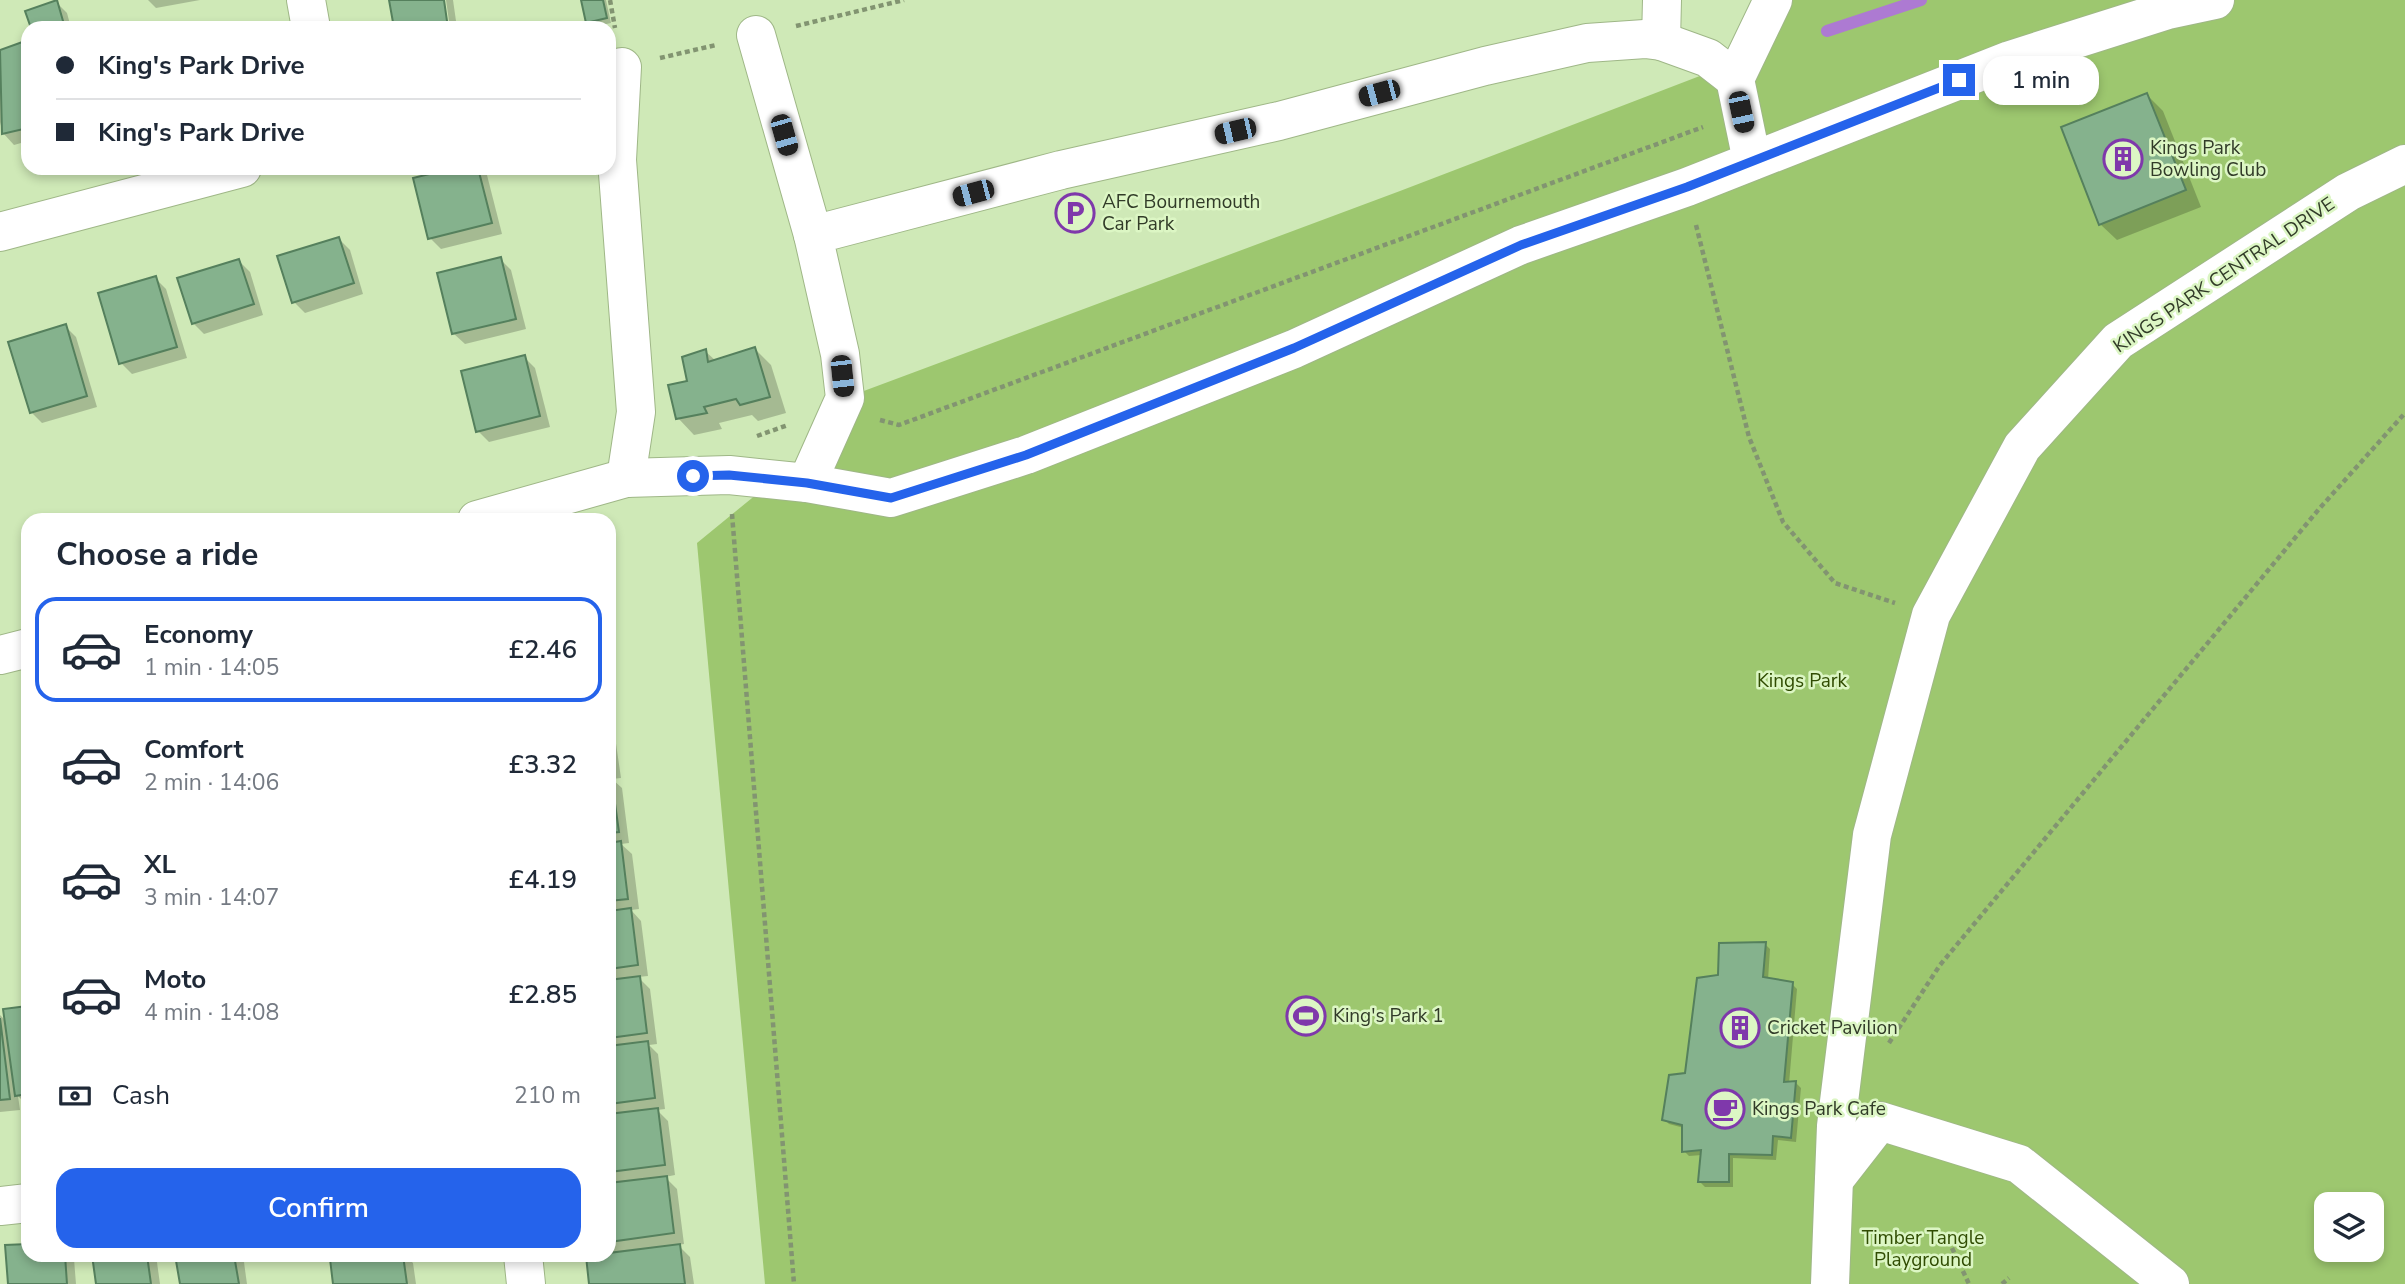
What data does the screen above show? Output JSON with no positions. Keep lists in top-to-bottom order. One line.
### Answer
{"streets":{"street":["KINGS PARK CENTRAL DRIVE"]},"parks":["Kings Park","Timber Tangle Playground"],"places":{"building":["Kings Park Bowling Club","Cricket Pavilion"],"parking":["AFC Bournemouth Car Park"],"sports":["King's Park 1"],"cafe":["Kings Park Cafe"]},"page":{"banner":["King's Park Drive","King's Park Drive"],"bubble":"1 min","heading":"Choose a ride","list":[{"name":"Economy","note":"1 min · 14:05","value":"£2.46"},{"name":"Comfort","note":"2 min · 14:06","value":"£3.32"},{"name":"XL","note":"3 min · 14:07","value":"£4.19"},{"name":"Moto","note":"4 min · 14:08","value":"£2.85"}],"pay":["Cash","210 m"],"buttons":"Confirm"}}
